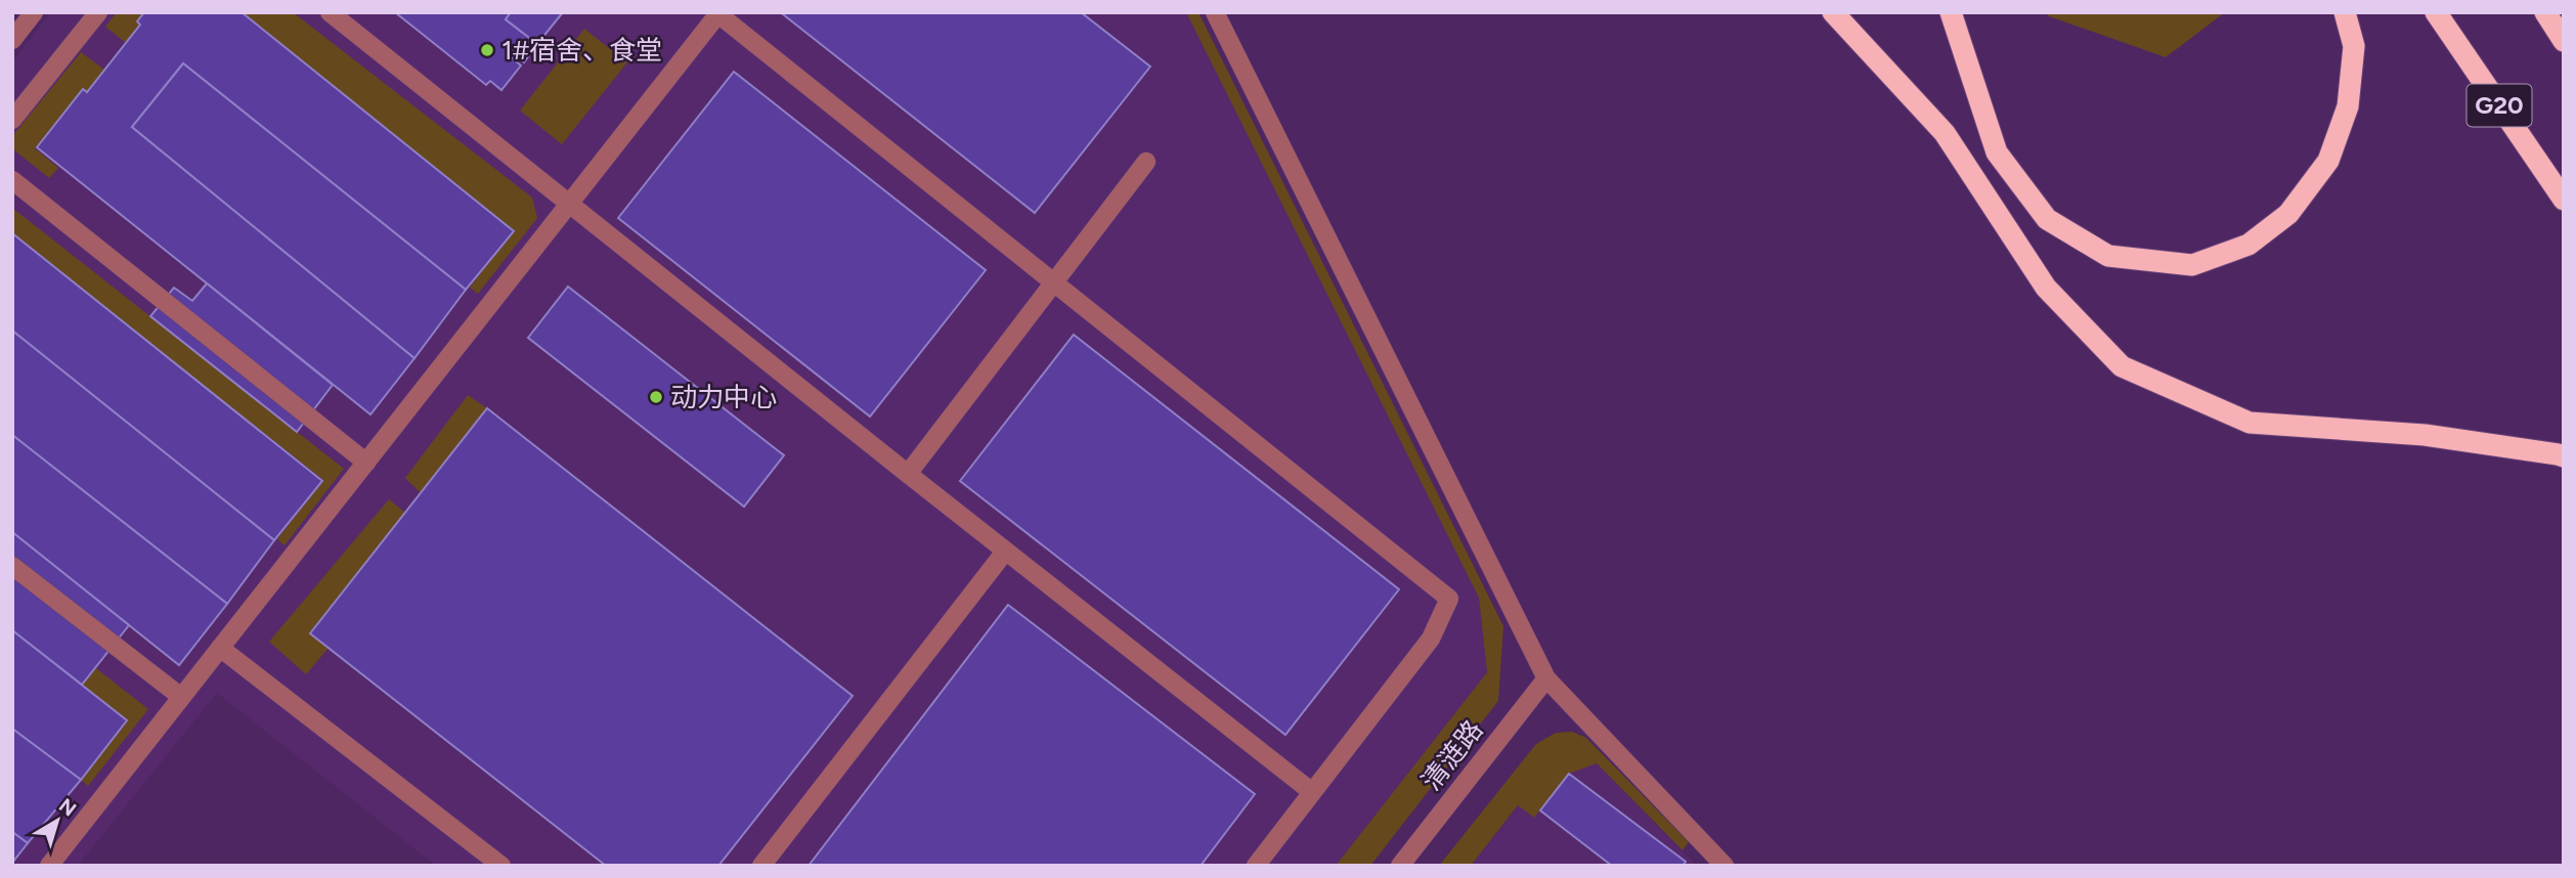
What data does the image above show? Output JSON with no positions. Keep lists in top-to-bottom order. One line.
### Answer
{"streets":{"highway":["G20"],"street":["清涟路"]},"places":["1#宿舍、食堂","动力中心"],"north":"top right"}
